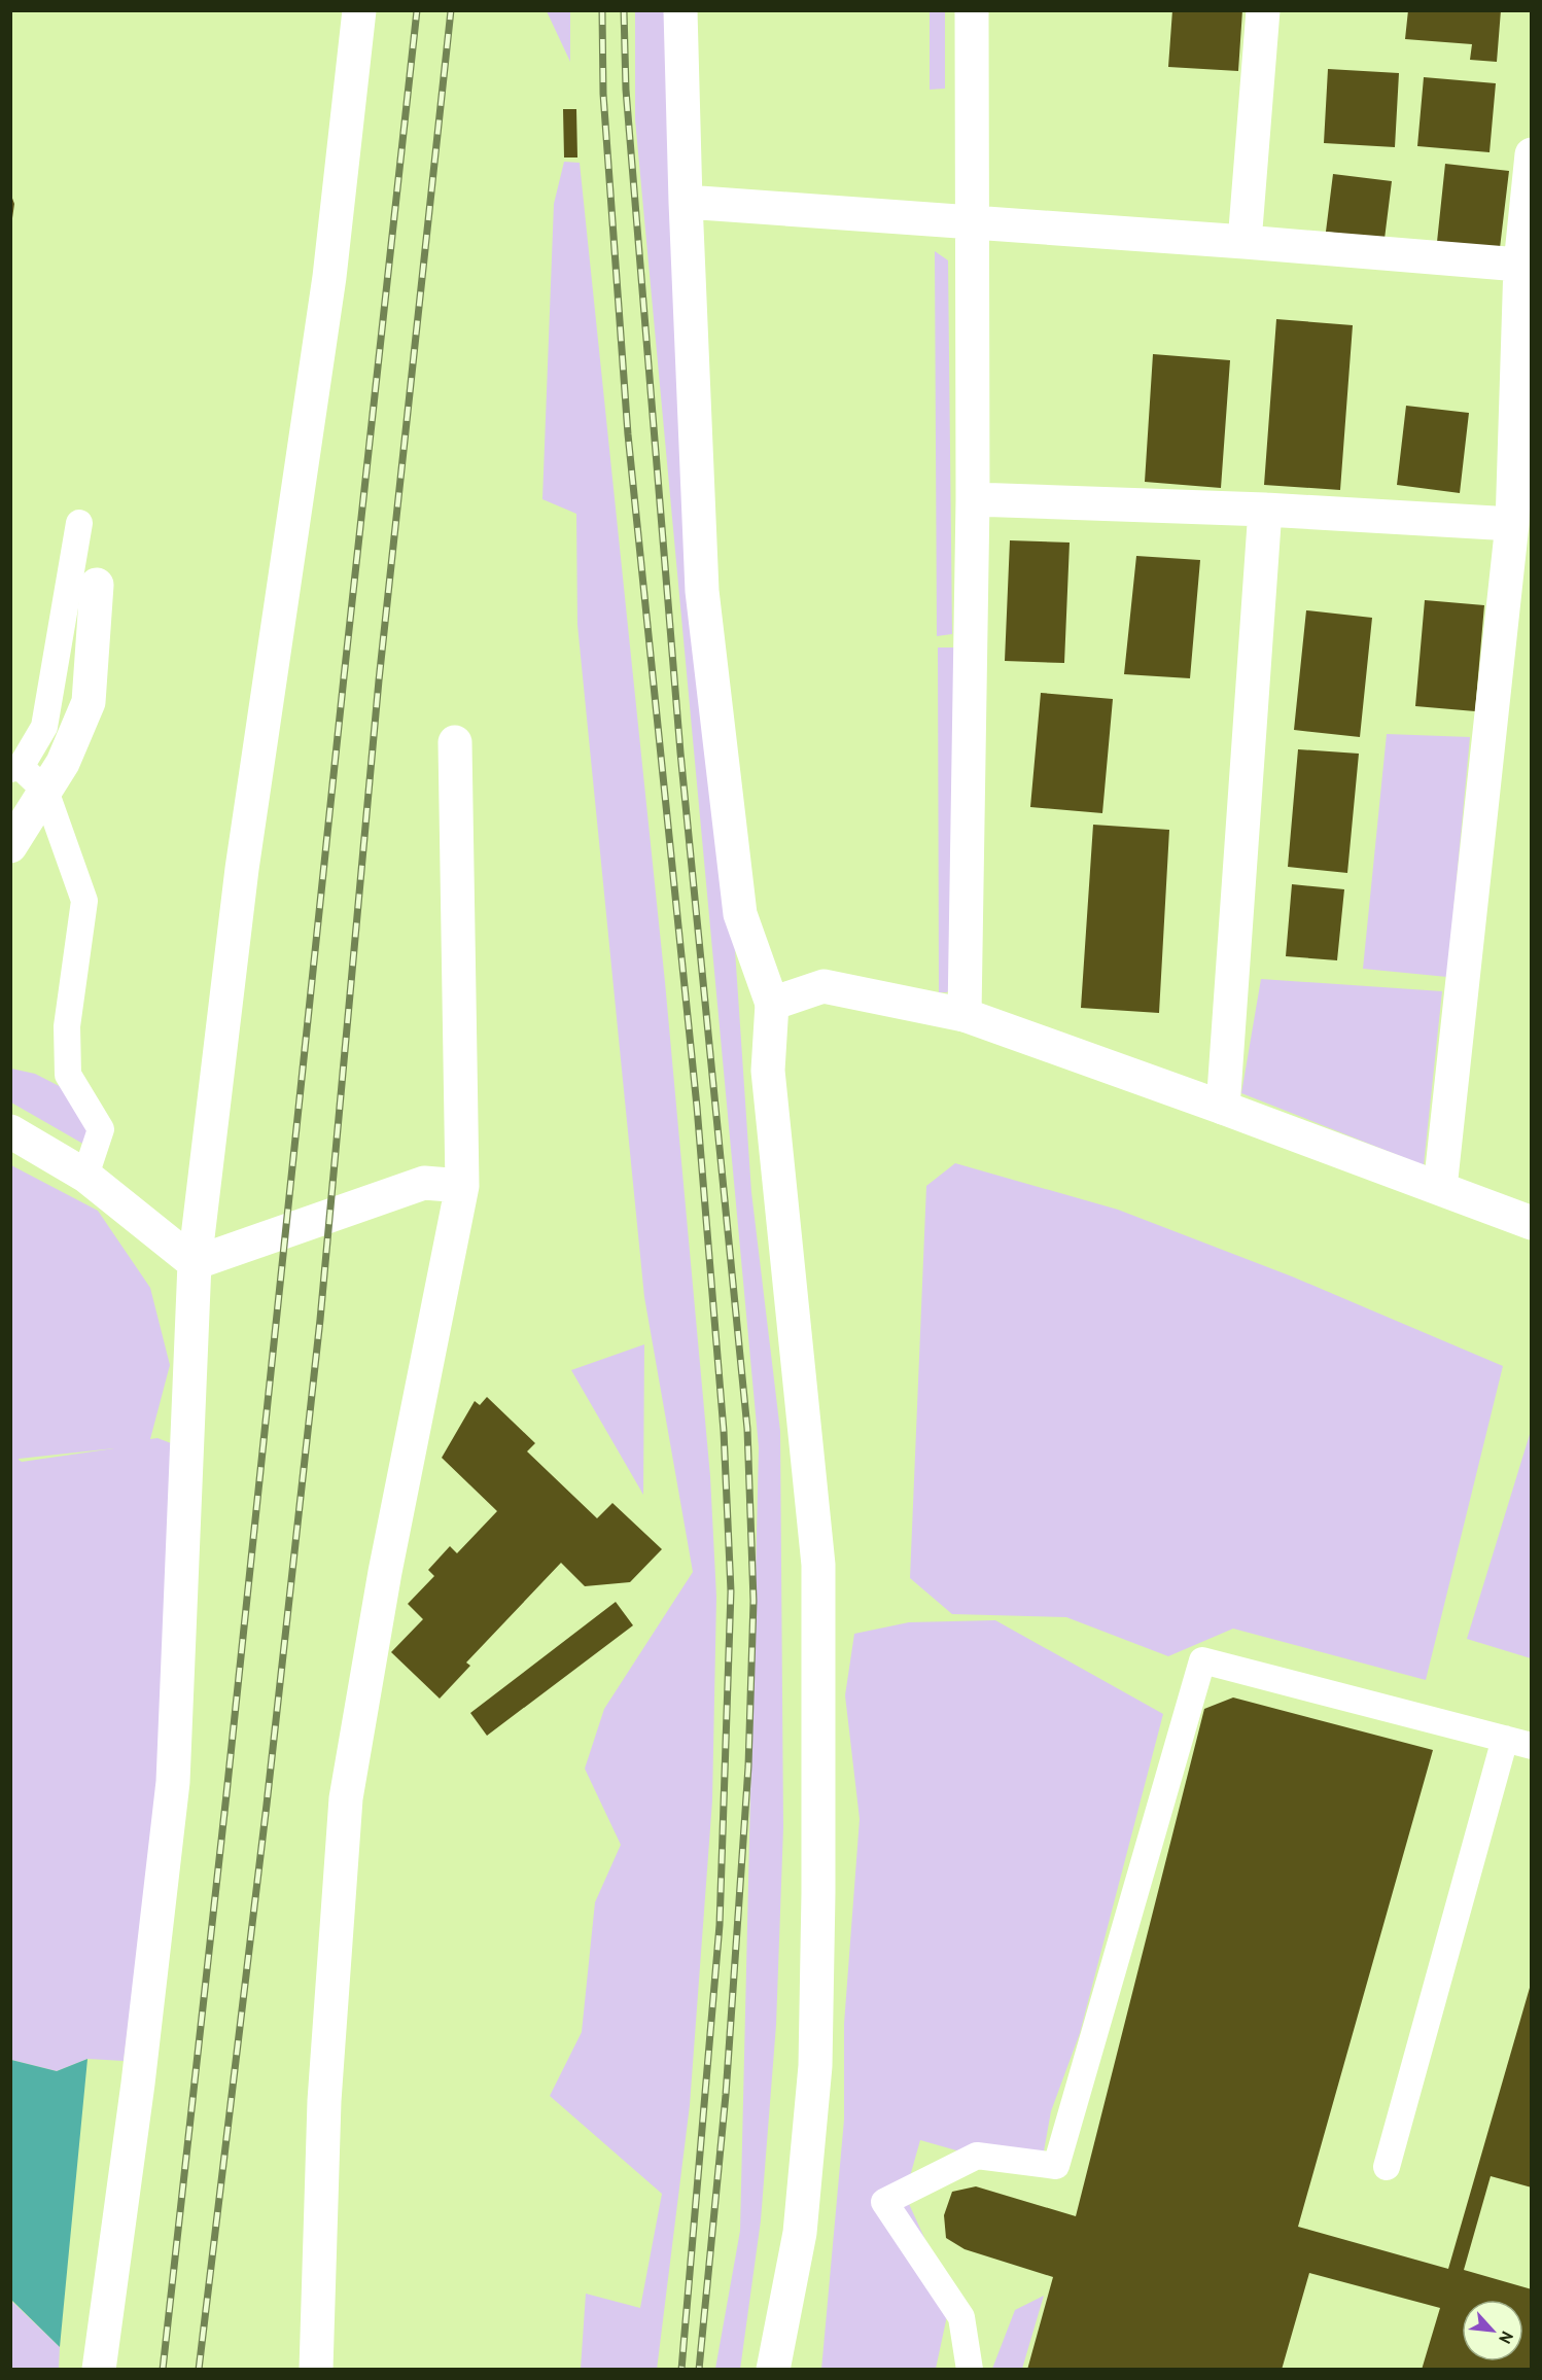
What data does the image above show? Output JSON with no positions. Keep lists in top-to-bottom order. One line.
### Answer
{"north":"bottom right"}
